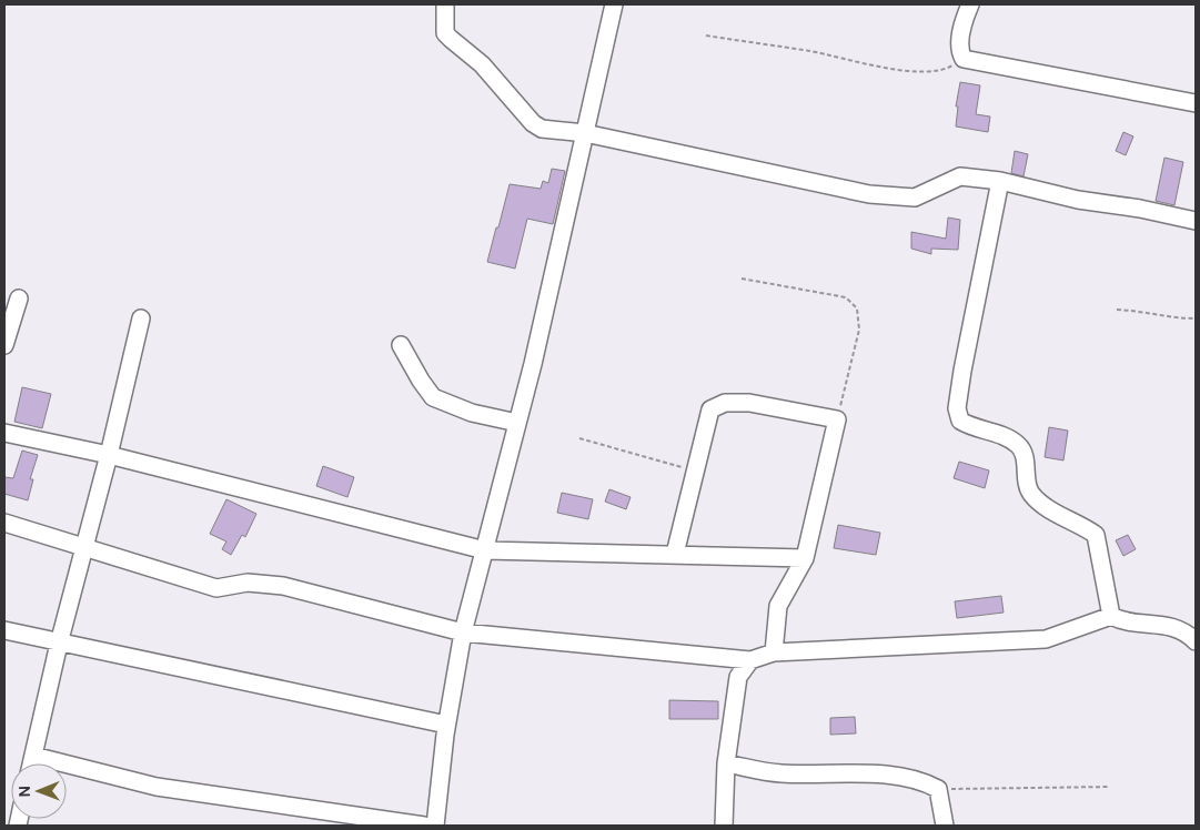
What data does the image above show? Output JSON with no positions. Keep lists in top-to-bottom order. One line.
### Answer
{"north":"left"}
